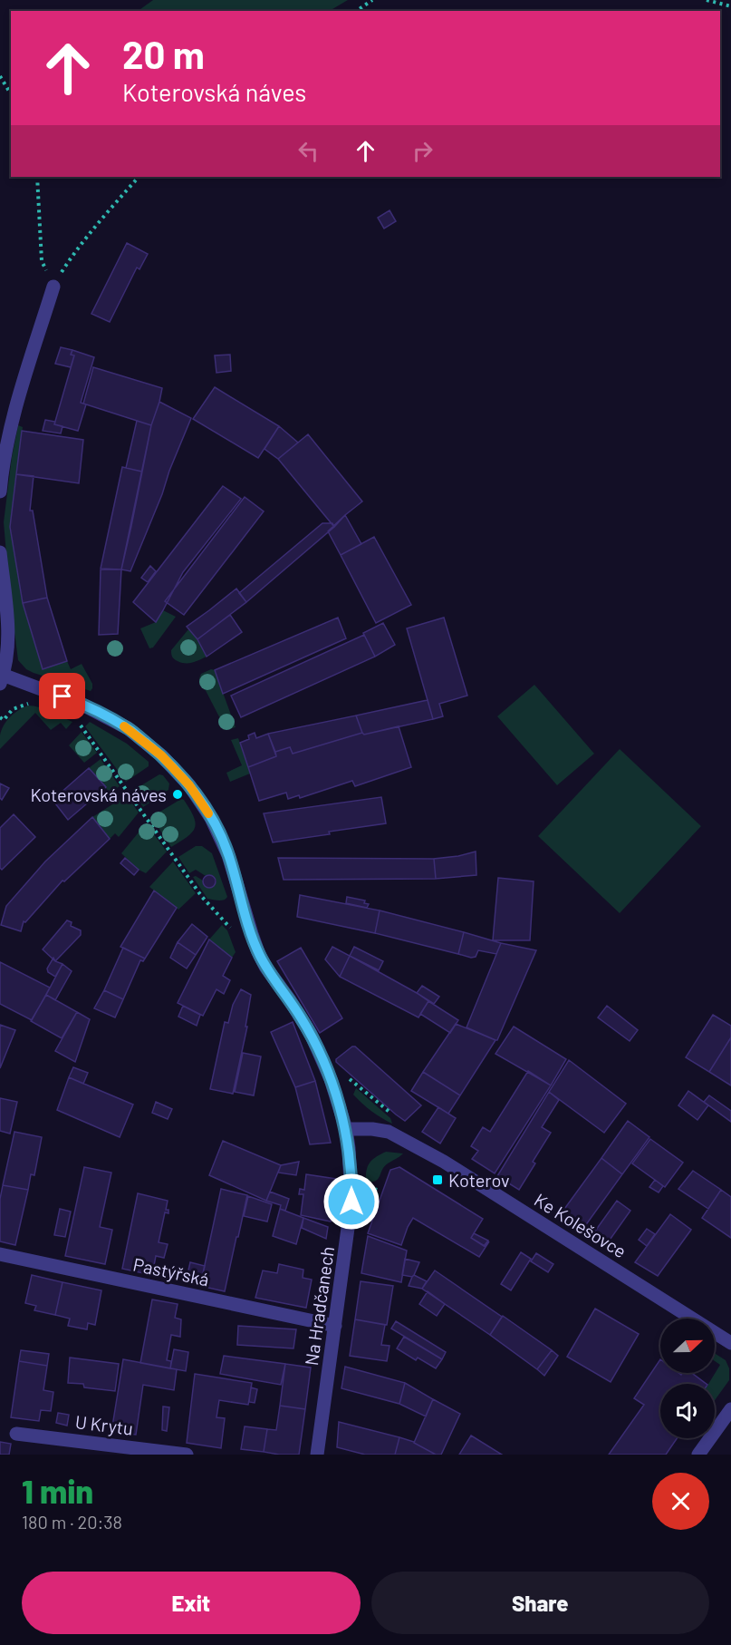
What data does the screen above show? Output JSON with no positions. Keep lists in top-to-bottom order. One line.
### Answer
{"streets":{"street":["Ke Kolešovce","Pastýřská","Na Hradčanech","U Krytu"]},"crossings":[["Ke Kolešovce","Na Hradčanech"],["Pastýřská","Na Hradčanech"]],"places":{"other":["Koterovská náves"],"transit":["Koterov"]},"north":"right","page":{"turn":["20 m","Koterovská náves"],"heading":["1 min","180 m · 20:38"],"buttons":["Exit","Share"]}}
